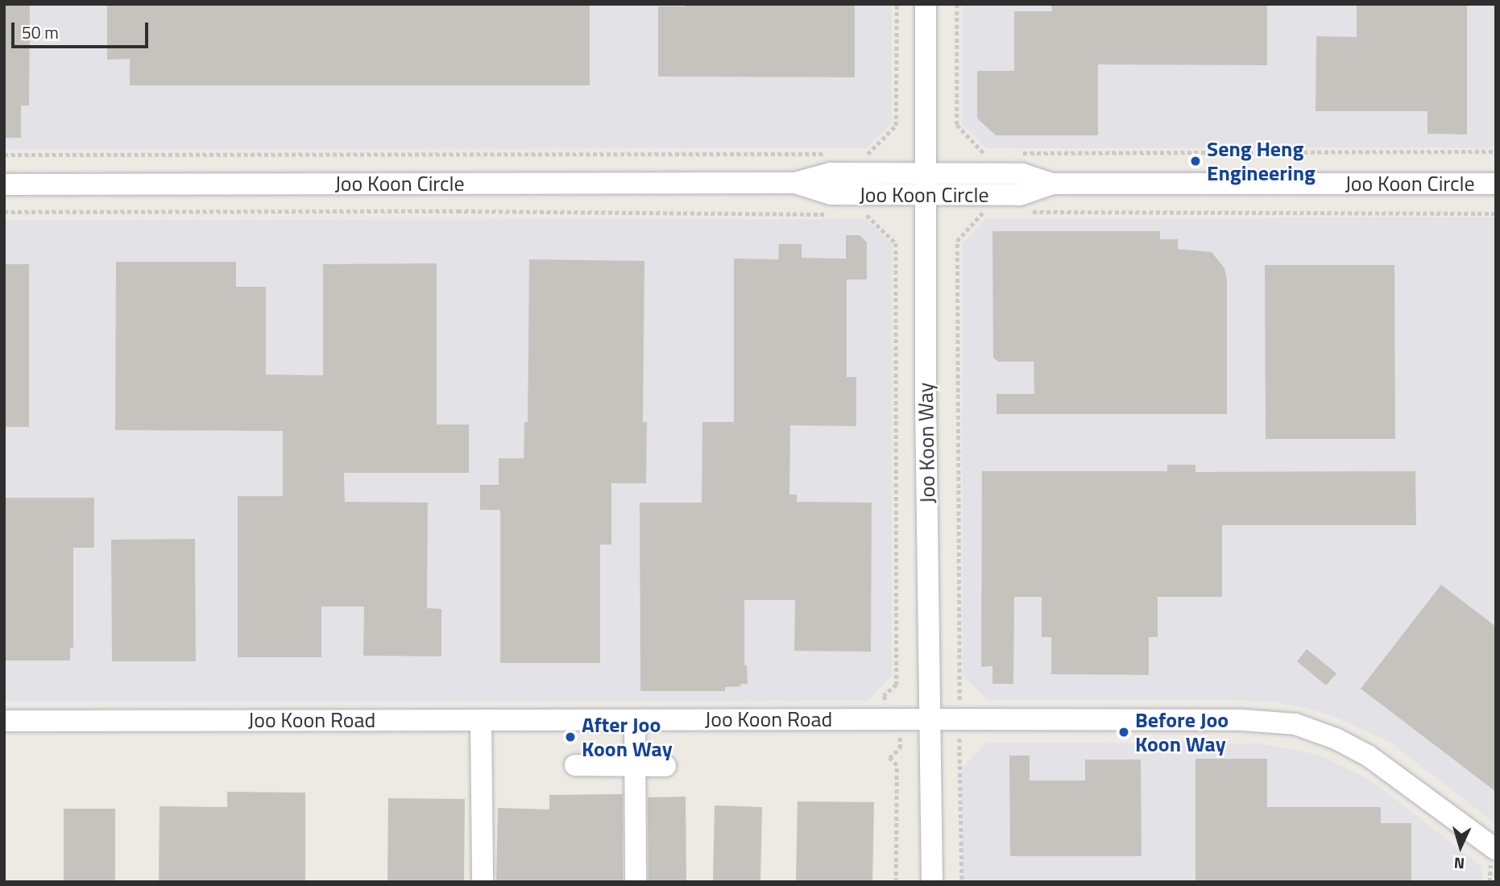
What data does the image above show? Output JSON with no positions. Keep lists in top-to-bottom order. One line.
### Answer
{"streets":{"street":["Joo Koon Circle","Joo Koon Way","Joo Koon Road"]},"crossings":[["Joo Koon Circle","Joo Koon Way"],["Joo Koon Way","Joo Koon Road"]],"places":["Seng Heng Engineering","Before Joo Koon Way","After Joo Koon Way"],"scale_bar":"50 m","north":"bottom"}
